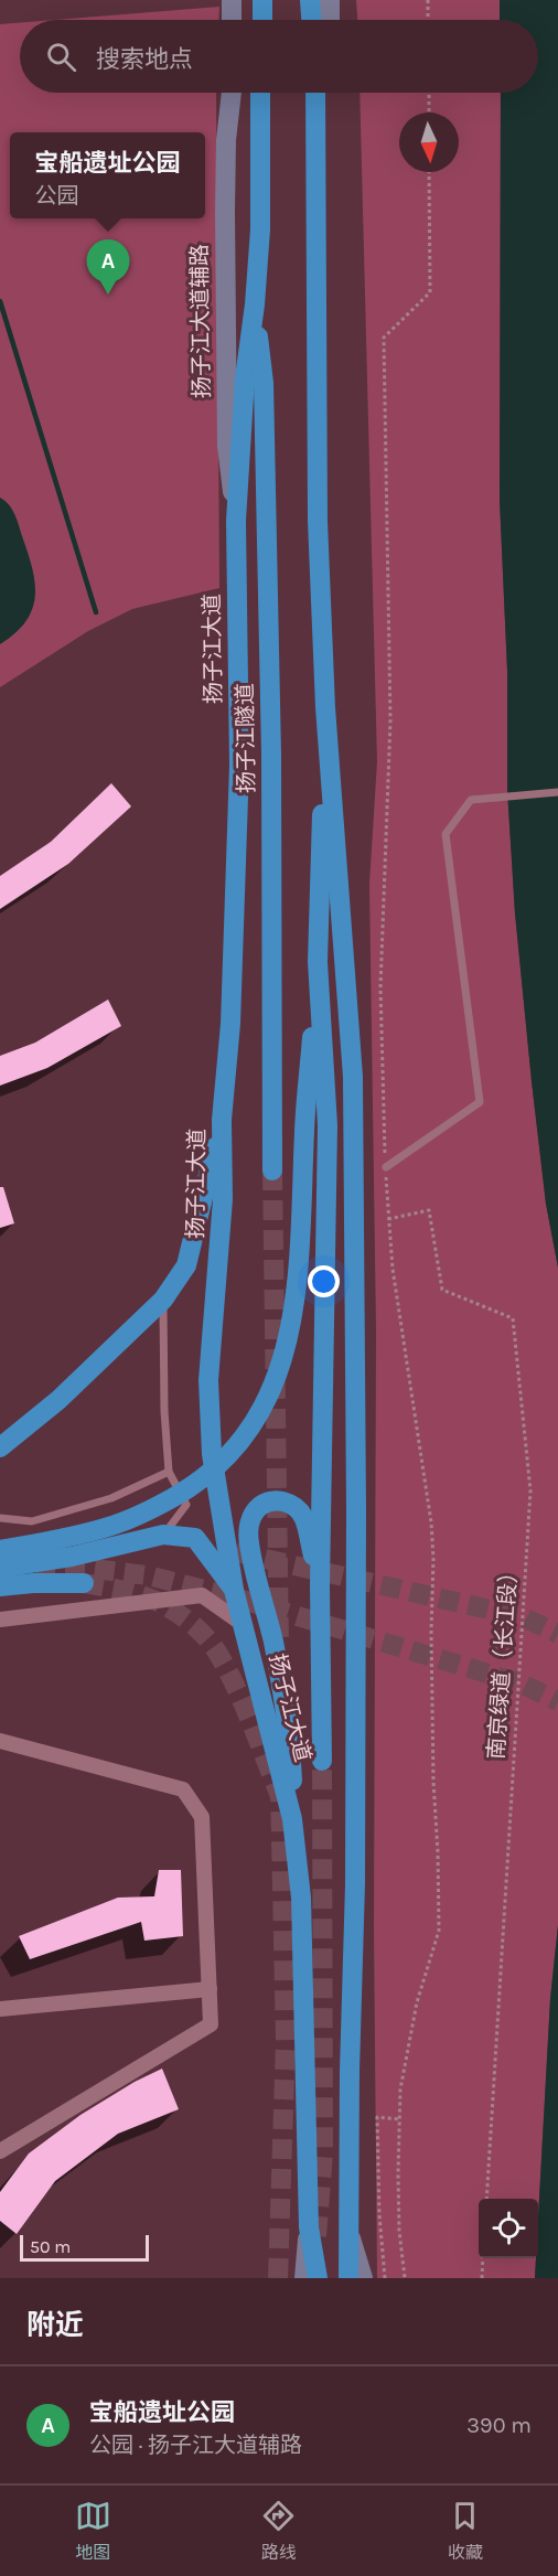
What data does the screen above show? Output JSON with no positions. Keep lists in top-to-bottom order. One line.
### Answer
{"streets":{"highway":["扬子江大道","扬子江隧道"],"main road":["扬子江大道辅路"],"path":["南京绿道（长江段）"]},"crossings":[["扬子江大道辅路","扬子江大道"],["扬子江大道","扬子江隧道"]],"scale_bar":"50 m","north":"bottom","page":{"search":"搜索地点","popup":["宝船遗址公园","公园"],"pins":"A","scale":"50 m","heading":"附近","list":[{"mark":"A","name":"宝船遗址公园","note":"公园 · 扬子江大道辅路","value":"390 m"}],"nav":["地图","路线","收藏"]}}
